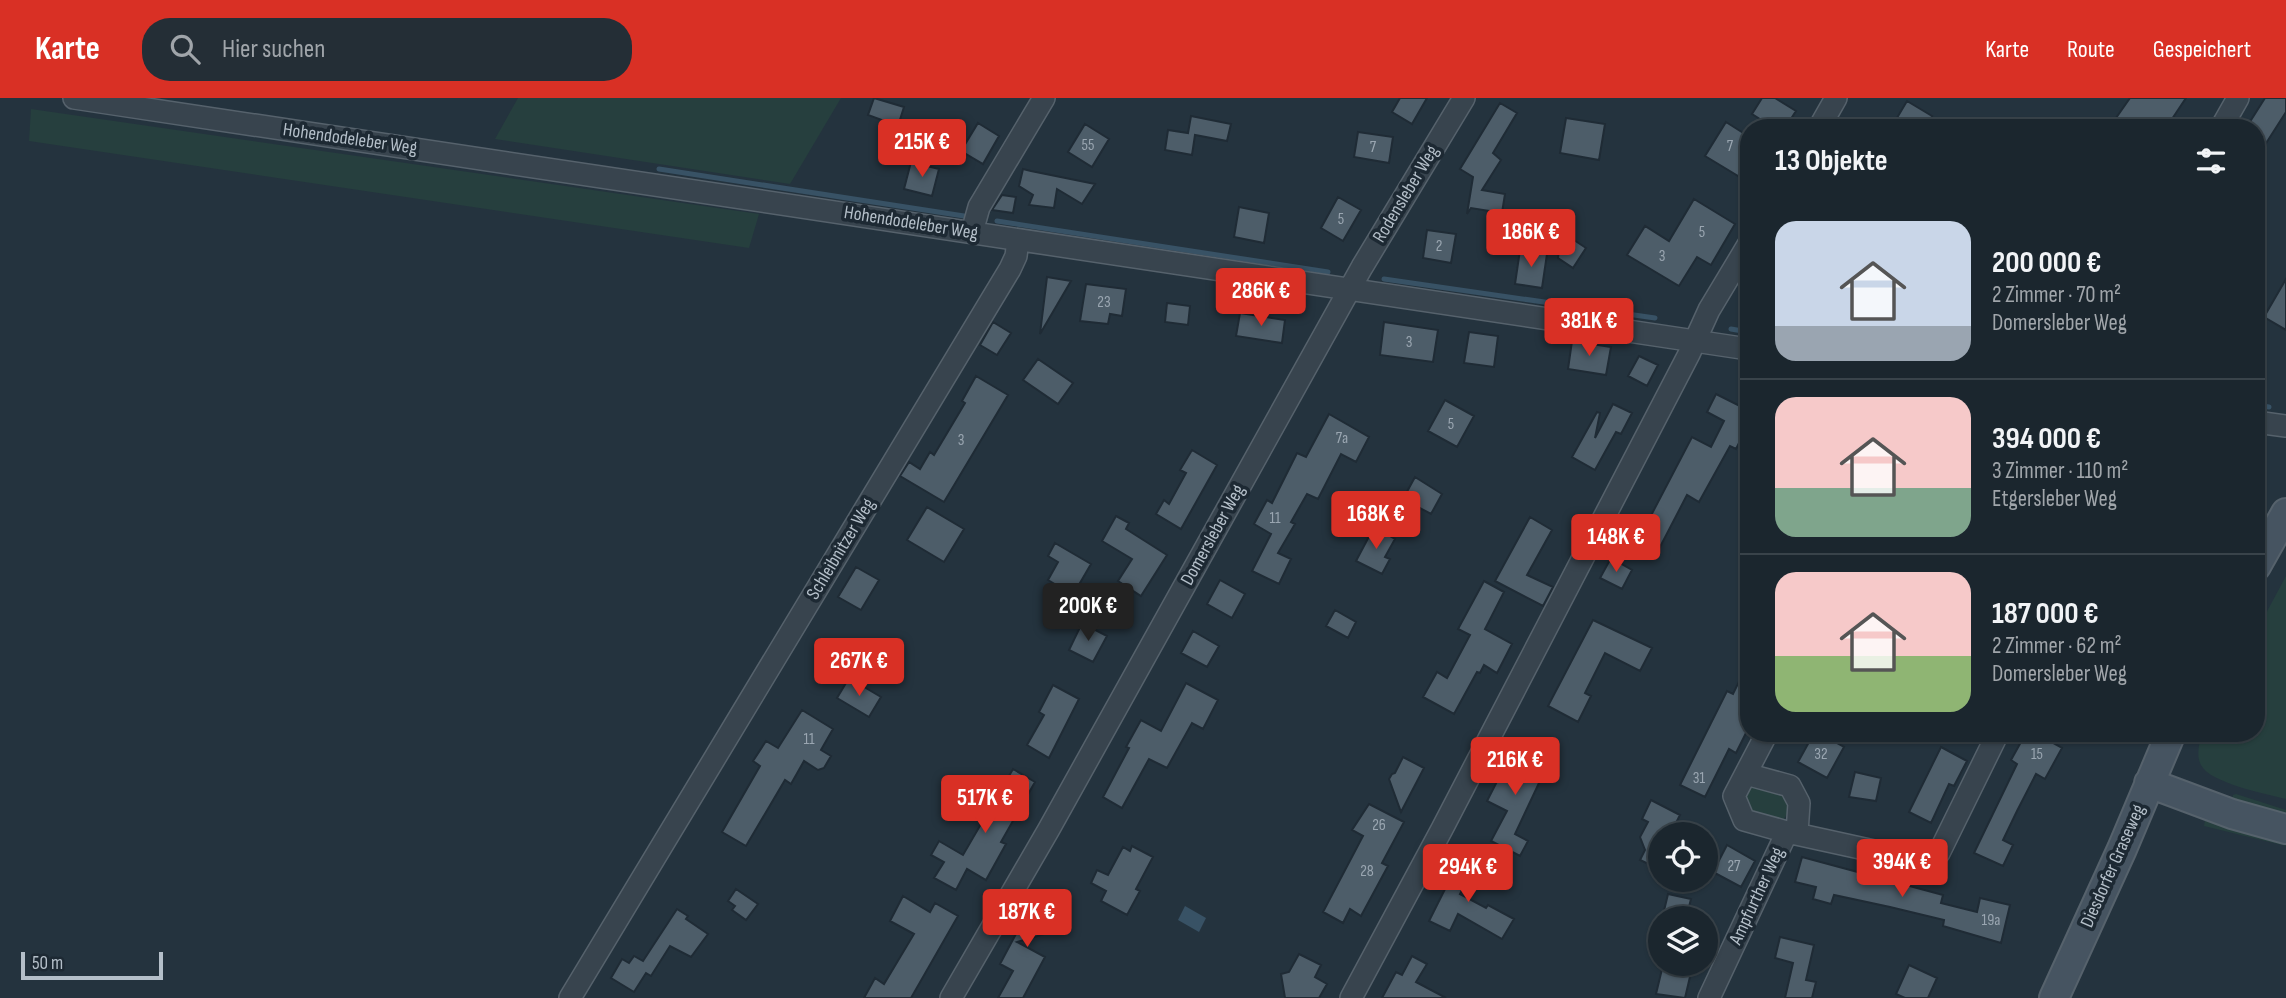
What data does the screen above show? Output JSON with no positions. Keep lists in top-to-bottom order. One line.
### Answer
{"streets":{"main road":["Diesdorfer Graseweg"],"street":["Hohendodeleber Weg","Rodensleber Weg","Domersleber Weg","Schleibnitzer Weg","Ampfurther Weg"]},"crossings":[["Hohendodeleber Weg","Rodensleber Weg"],["Hohendodeleber Weg","Domersleber Weg"],["Hohendodeleber Weg","Schleibnitzer Weg"],["Rodensleber Weg","Domersleber Weg"]],"house_numbers":["55","7","7","5","5","2","3","23","3","5","7a","3","11","11","32","15","31","26","27","28","19a"],"scale_bar":"50 m","page":{"header":"Karte","search":"Hier suchen","nav":["Karte","Route","Gespeichert"],"price":["215K €","186K €","286K €","381K €","168K €","148K €","200K €","267K €","216K €","517K €","394K €","294K €","187K €"],"heading":"13 Objekte","list":[{"name":"200 000 €","note":"2 Zimmer · 70 m² · Domersleber Weg"},{"name":"394 000 €","note":"3 Zimmer · 110 m² · Etgersleber Weg"},{"name":"187 000 €","note":"2 Zimmer · 62 m² · Domersleber Weg"}],"scale":"50 m"}}
